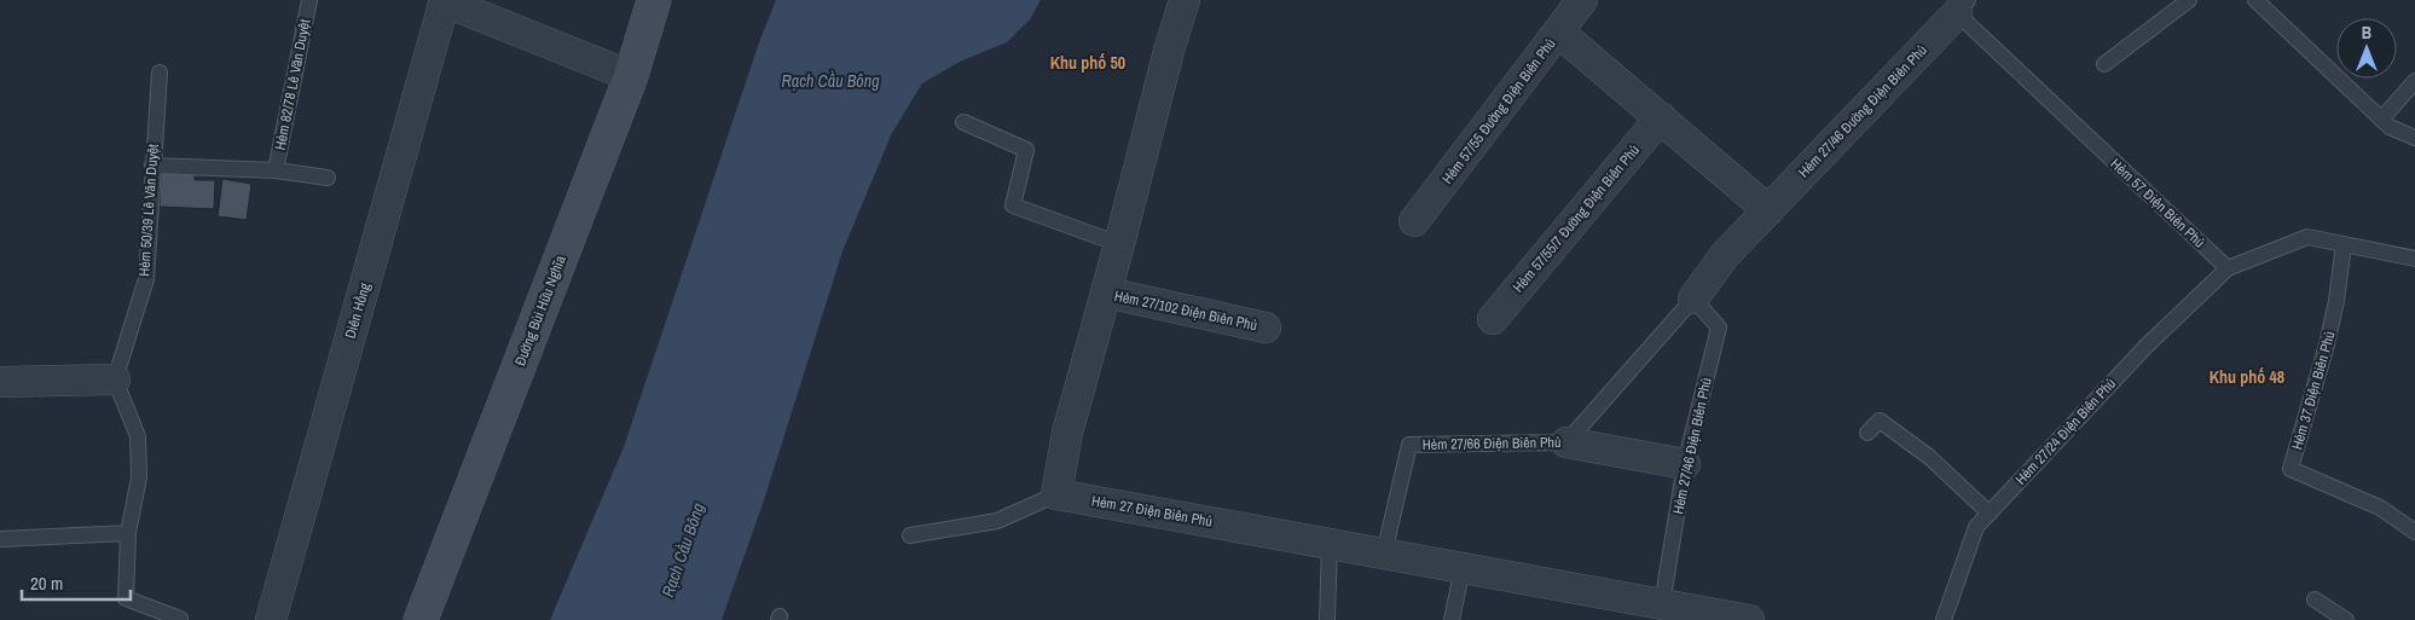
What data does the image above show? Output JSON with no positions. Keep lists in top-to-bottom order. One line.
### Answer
{"streets":{"street":["Hẻm 57/55 Đường Điện Biên Phủ","Hẻm 27/46 Đường Điện Biên Phủ","Hẻm 57/55/7 Đường Điện Biên Phủ","Diên Hồng","Đường Bùi Hữu Nghĩa","Hẻm 27/102 Điện Biên Phủ","Hẻm 27 Điện Biên Phủ"],"lane":["Hẻm 82/78 Lê Văn Duyệt","Hẻm 57 Điện Biên Phủ","Hẻm 50/39 Lê Văn Duyệt","Hẻm 37 Điện Biên Phủ","Hẻm 27/24 Điện Biên Phủ","Hẻm 27/66 Điện Biên Phủ","Hẻm 27/46 Điện Biên Phủ"]},"crossings":[["Hẻm 82/78 Lê Văn Duyệt","Hẻm 50/39 Lê Văn Duyệt"],["Hẻm 27/46 Đường Điện Biên Phủ","Hẻm 57 Điện Biên Phủ"],["Hẻm 27/46 Đường Điện Biên Phủ","Hẻm 27/66 Điện Biên Phủ"],["Hẻm 27/46 Đường Điện Biên Phủ","Hẻm 27/46 Điện Biên Phủ"],["Hẻm 57 Điện Biên Phủ","Hẻm 27/24 Điện Biên Phủ"],["Hẻm 27/66 Điện Biên Phủ","Hẻm 27/46 Điện Biên Phủ"],["Hẻm 27/66 Điện Biên Phủ","Hẻm 27 Điện Biên Phủ"],["Hẻm 27/46 Điện Biên Phủ","Hẻm 27 Điện Biên Phủ"]],"districts":["Khu phố 50","Khu phố 48"],"water":["Rạch Cầu Bông"],"scale_bar":"20 m","north":"top"}
